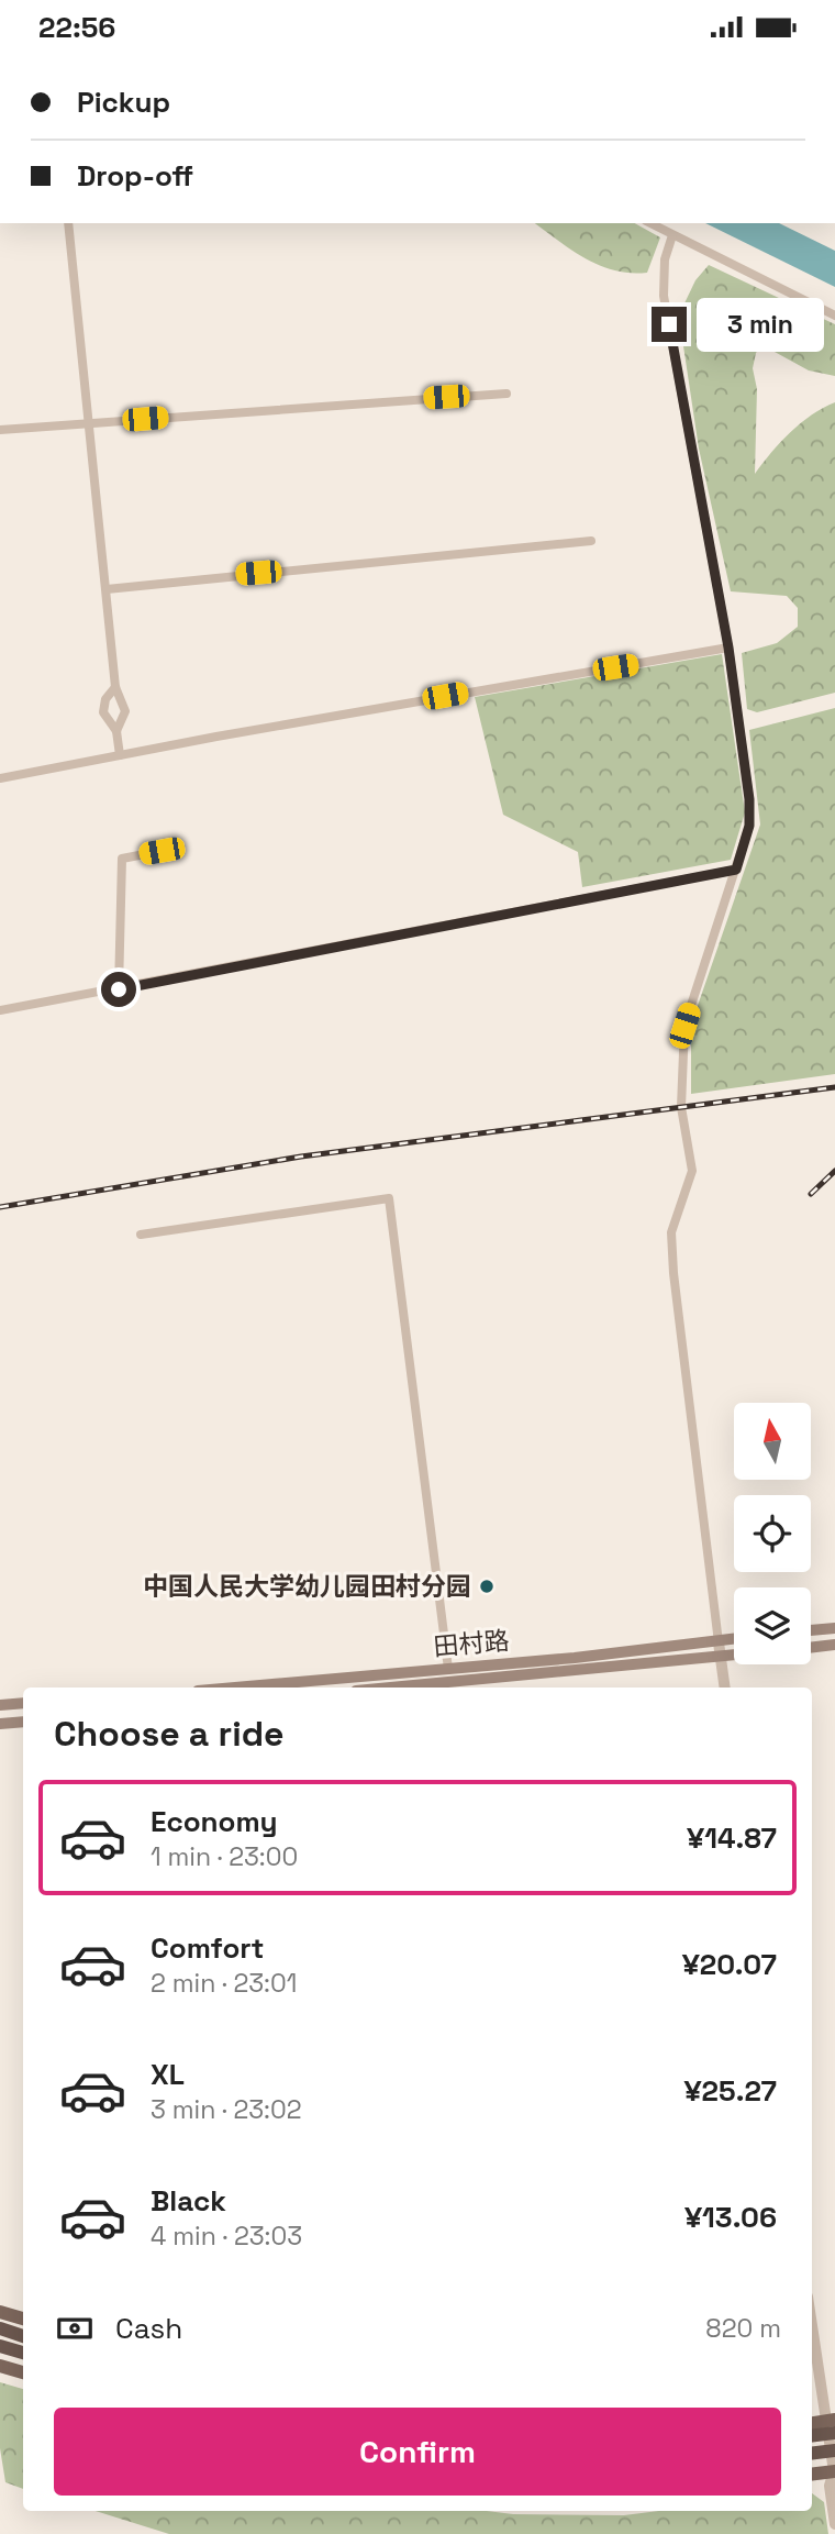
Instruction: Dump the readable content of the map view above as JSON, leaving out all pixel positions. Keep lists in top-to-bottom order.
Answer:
{
  "streets": {
    "main road": ["田村路"]
  },
  "places": ["中国人民大学幼儿园田村分园"],
  "north": "top",
  "page": {
    "status": "22:56",
    "banner": ["Pickup", "Drop-off"],
    "bubble": "3 min",
    "heading": "Choose a ride",
    "list": [
      {
        "name": "Economy",
        "note": "1 min · 23:00",
        "value": "¥14.87"
      },
      {
        "name": "Comfort",
        "note": "2 min · 23:01",
        "value": "¥20.07"
      },
      {
        "name": "XL",
        "note": "3 min · 23:02",
        "value": "¥25.27"
      },
      {
        "name": "Black",
        "note": "4 min · 23:03",
        "value": "¥13.06"
      }
    ],
    "pay": ["Cash", "820 m"],
    "buttons": "Confirm"
  }
}
